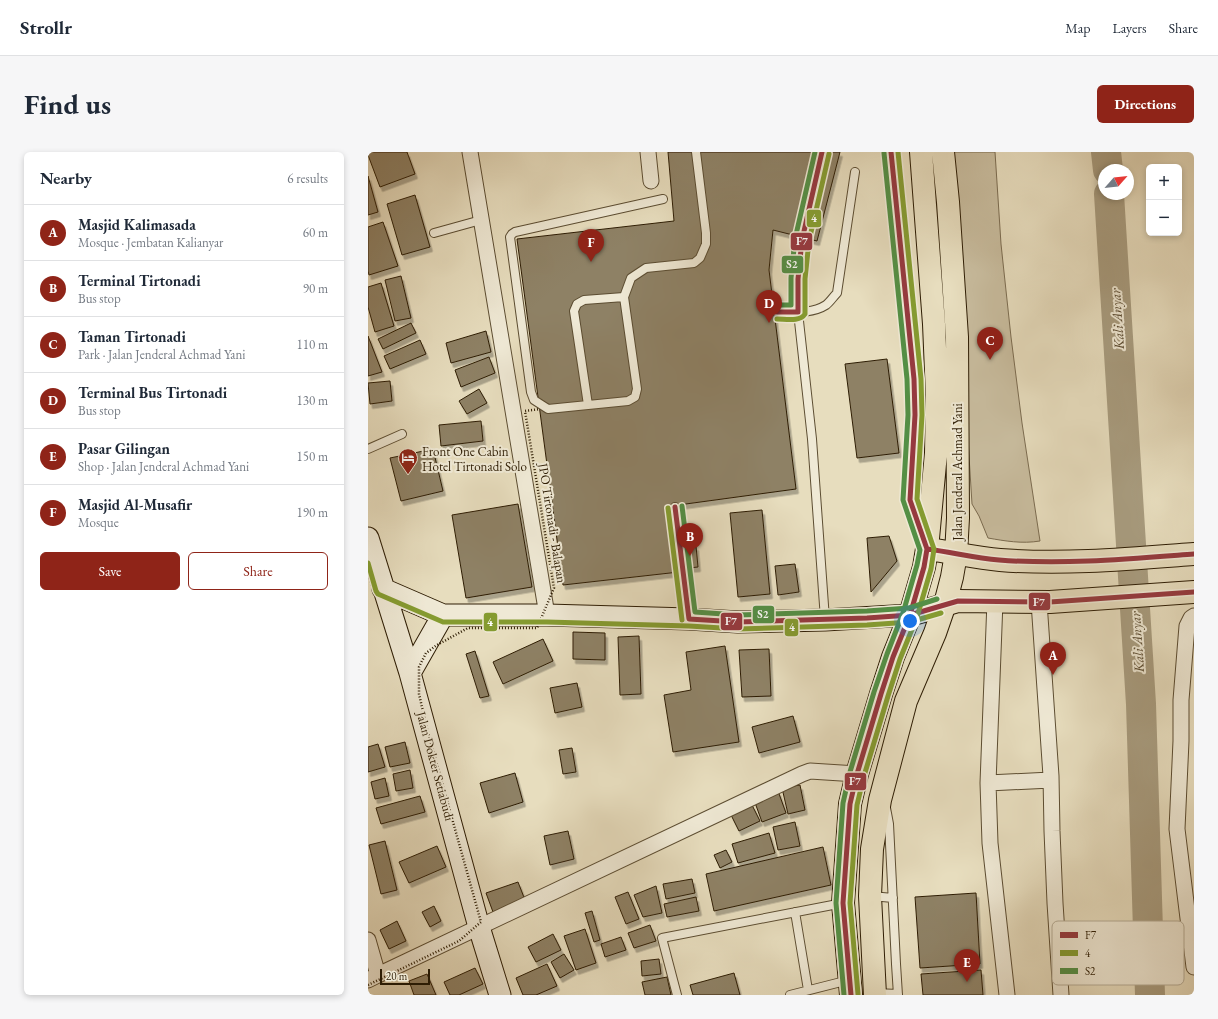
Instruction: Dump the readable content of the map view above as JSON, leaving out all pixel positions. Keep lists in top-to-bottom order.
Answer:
{
  "streets": {
    "main road": ["Jalan Jenderal Achmad Yani"],
    "street": ["Jalan Dokter Setiabudi"],
    "path": ["JPO Tirtonadi - Balapan"]
  },
  "water": ["Kali Anyar"],
  "places": {
    "hotel": ["Front One Cabin Hotel Tirtonadi Solo"]
  },
  "lines": ["transit line F7", "transit line 4", "transit line S2"],
  "legend": ["F7", "4", "S2"],
  "scale_bar": "20 m",
  "north": "top right",
  "page": {
    "header": "Strollr",
    "nav": ["Map", "Layers", "Share"],
    "buttons": [
      "Directions",
      ["Save", "Share"]
    ],
    "title": "Find us",
    "heading": ["Nearby", "6 results"],
    "map_buttons": ["+", "−"],
    "list": [
      {
        "mark": "A",
        "name": "Masjid Kalimasada",
        "note": "Mosque · Jembatan Kalianyar",
        "value": "60 m"
      },
      {
        "mark": "B",
        "name": "Terminal Tirtonadi",
        "note": "Bus stop",
        "value": "90 m"
      },
      {
        "mark": "C",
        "name": "Taman Tirtonadi",
        "note": "Park · Jalan Jenderal Achmad Yani",
        "value": "110 m"
      },
      {
        "mark": "D",
        "name": "Terminal Bus Tirtonadi",
        "note": "Bus stop",
        "value": "130 m"
      },
      {
        "mark": "E",
        "name": "Pasar Gilingan",
        "note": "Shop · Jalan Jenderal Achmad Yani",
        "value": "150 m"
      },
      {
        "mark": "F",
        "name": "Masjid Al-Musafir",
        "note": "Mosque",
        "value": "190 m"
      }
    ],
    "pins": [
      "F",
      "D",
      "C",
      "B",
      "A",
      "E"
    ],
    "scale": "20 m"
  }
}
